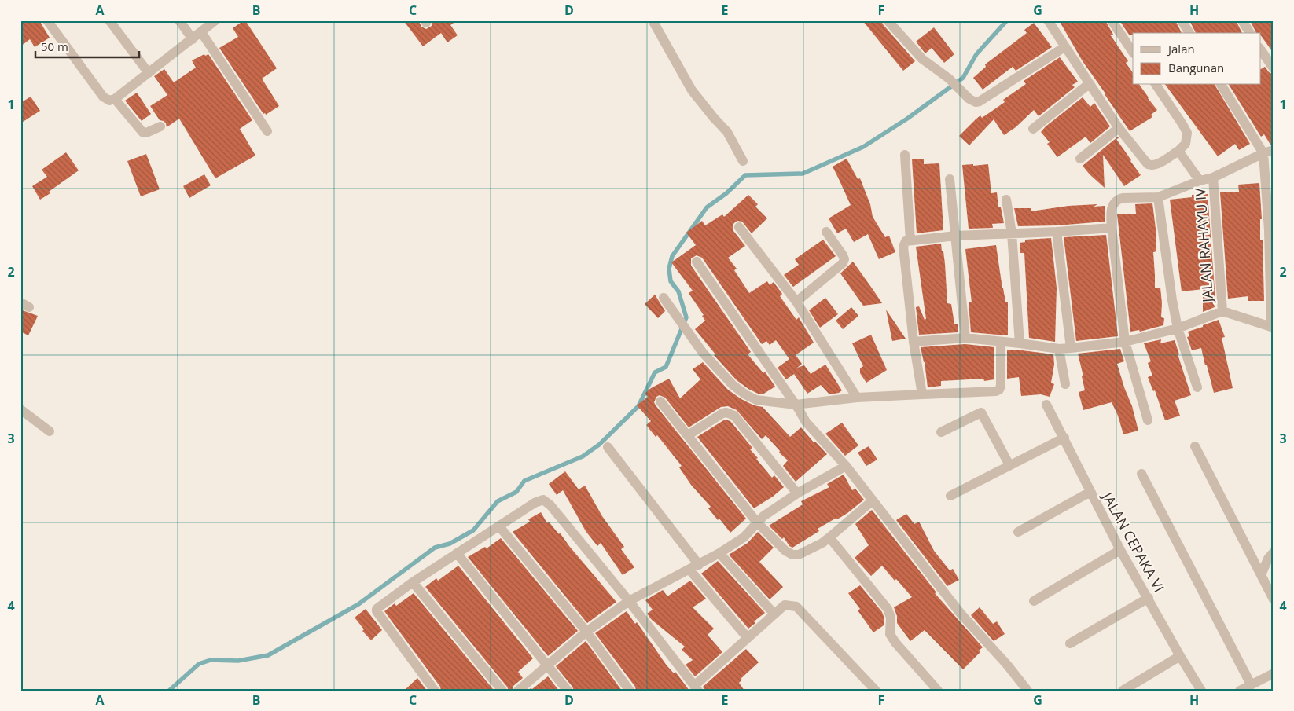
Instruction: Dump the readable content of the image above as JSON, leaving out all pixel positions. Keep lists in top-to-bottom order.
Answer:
{
  "streets": {
    "street": ["JALAN RAHAYU IV", "JALAN CEPAKA VI"]
  },
  "legend": ["Jalan", "Bangunan"],
  "scale_bar": "50 m",
  "grid": {
    "columns": [
      "A",
      "B",
      "C",
      "D",
      "E",
      "F",
      "G",
      "H"
    ],
    "rows": [
      "1",
      "2",
      "3",
      "4"
    ]
  }
}
